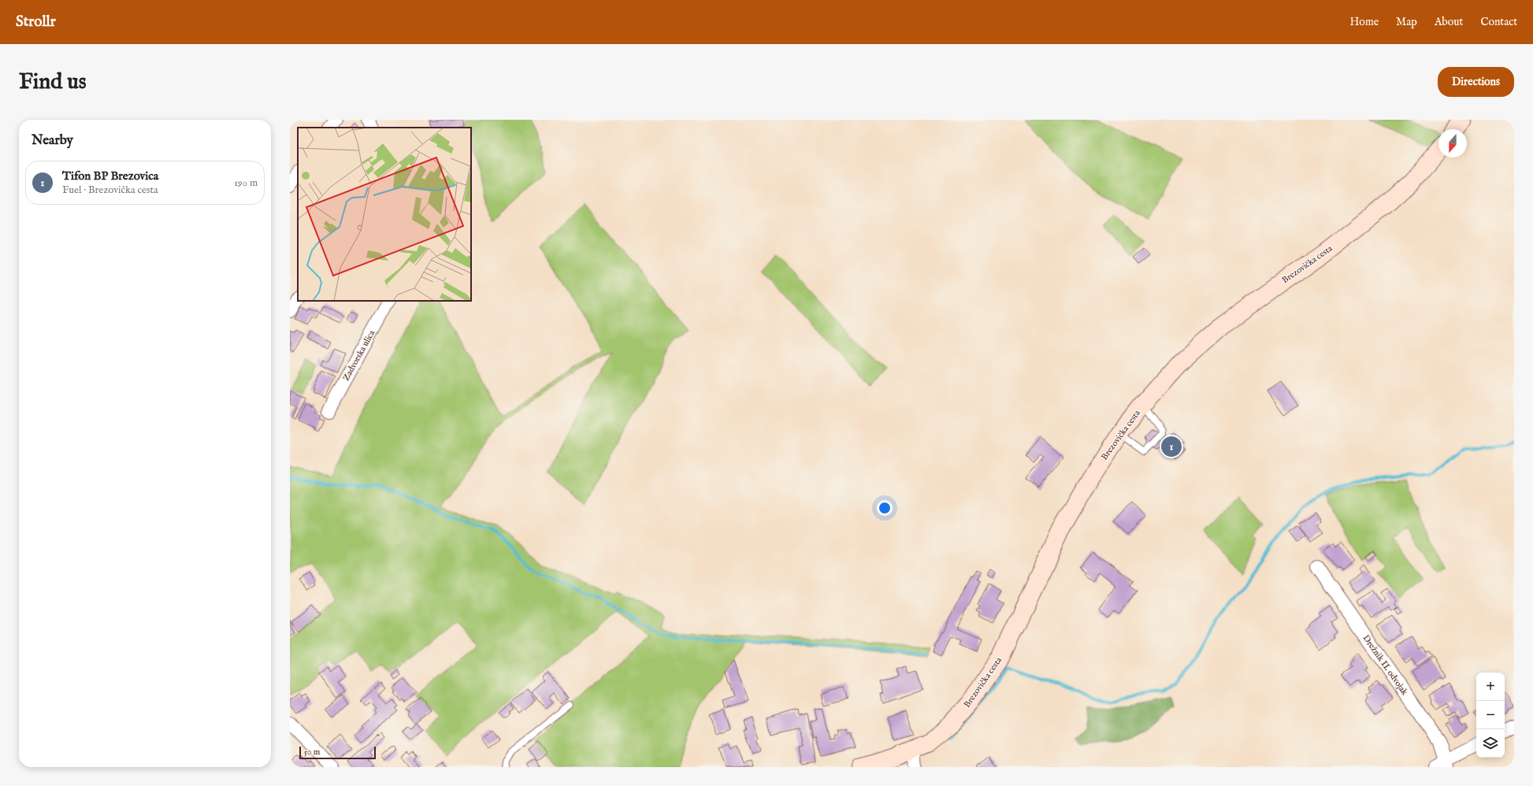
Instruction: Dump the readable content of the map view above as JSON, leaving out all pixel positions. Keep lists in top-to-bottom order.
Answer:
{
  "streets": {
    "main road": ["Brezovička cesta"],
    "street": ["Zadvorska ulica", "Drežnik II. odvojak"]
  },
  "scale_bar": "50 m",
  "north": "bottom",
  "page": {
    "header": "Strollr",
    "nav": [
      "Home",
      "Map",
      "About",
      "Contact"
    ],
    "buttons": "Directions",
    "title": "Find us",
    "heading": "Nearby",
    "list": [
      {
        "mark": "1",
        "name": "Tifon BP Brezovica",
        "note": "Fuel · Brezovička cesta",
        "value": "190 m"
      }
    ],
    "pins": "1",
    "map_buttons": ["+", "−"],
    "scale": "50 m"
  }
}
